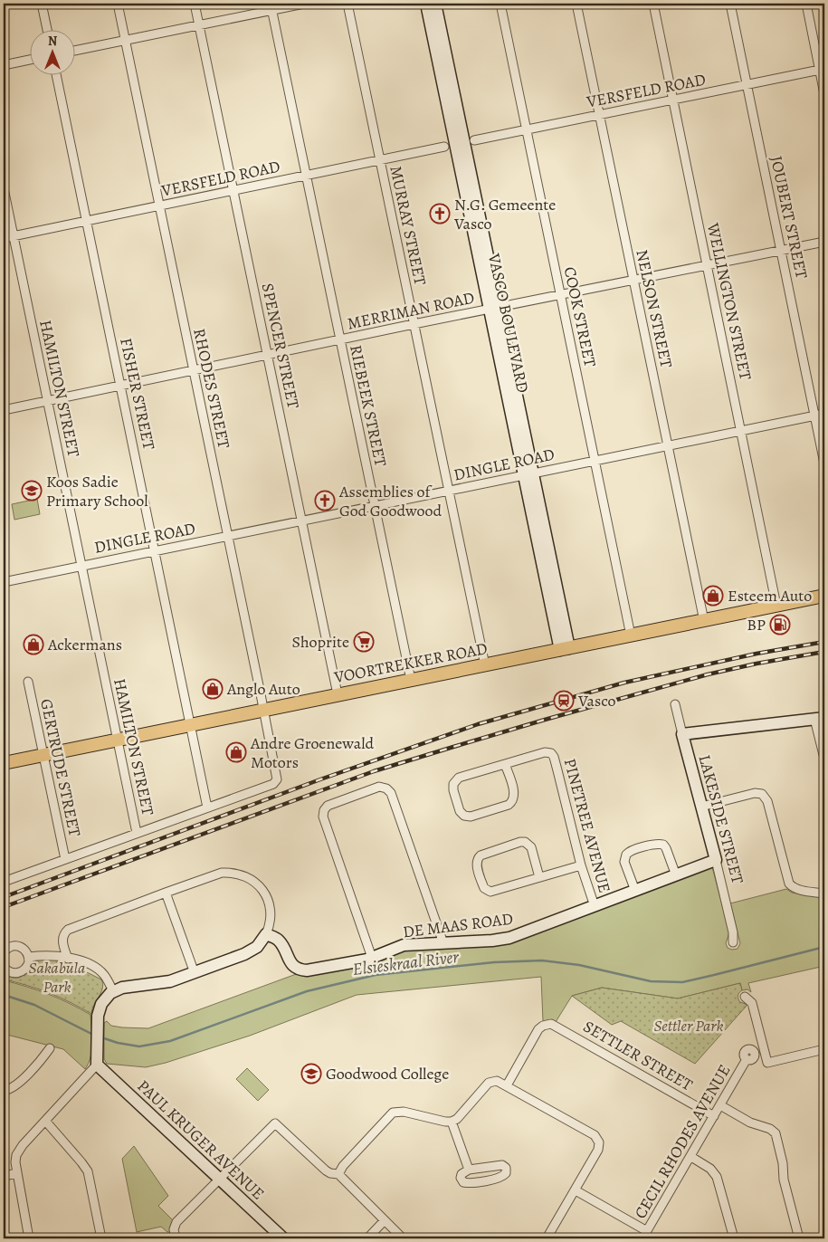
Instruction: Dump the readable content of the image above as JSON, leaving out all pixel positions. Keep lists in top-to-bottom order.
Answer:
{
  "streets": {
    "main road": ["VOORTREKKER ROAD"],
    "street": [
      "VERSFELD ROAD",
      "JOUBERT STREET",
      "MURRAY STREET",
      "WELLINGTON STREET",
      "NELSON STREET",
      "MERRIMAN ROAD",
      "COOK STREET",
      "VASCO BOULEVARD",
      "SPENCER STREET",
      "HAMILTON STREET",
      "RHODES STREET",
      "FISHER STREET",
      "RIEBEEK STREET",
      "DINGLE ROAD",
      "GERTRUDE STREET",
      "LAKESIDE STREET",
      "PINETREE AVENUE",
      "DE MAAS ROAD",
      "SETTLER STREET",
      "PAUL KRUGER AVENUE",
      "CECIL RHODES AVENUE"
    ]
  },
  "crossings": [
    ["VERSFELD ROAD", "JOUBERT STREET"],
    ["VERSFELD ROAD", "MURRAY STREET"],
    ["VERSFELD ROAD", "WELLINGTON STREET"],
    ["VERSFELD ROAD", "NELSON STREET"],
    ["VERSFELD ROAD", "COOK STREET"],
    ["VERSFELD ROAD", "SPENCER STREET"],
    ["VERSFELD ROAD", "HAMILTON STREET"],
    ["VERSFELD ROAD", "RHODES STREET"],
    ["VERSFELD ROAD", "FISHER STREET"],
    ["VERSFELD ROAD", "RIEBEEK STREET"],
    ["JOUBERT STREET", "MERRIMAN ROAD"],
    ["JOUBERT STREET", "DINGLE ROAD"],
    ["MURRAY STREET", "MERRIMAN ROAD"],
    ["MURRAY STREET", "DINGLE ROAD"],
    ["MURRAY STREET", "VOORTREKKER ROAD"],
    ["WELLINGTON STREET", "MERRIMAN ROAD"],
    ["WELLINGTON STREET", "DINGLE ROAD"],
    ["WELLINGTON STREET", "VOORTREKKER ROAD"],
    ["NELSON STREET", "MERRIMAN ROAD"],
    ["NELSON STREET", "DINGLE ROAD"],
    ["NELSON STREET", "VOORTREKKER ROAD"],
    ["MERRIMAN ROAD", "COOK STREET"],
    ["MERRIMAN ROAD", "VASCO BOULEVARD"],
    ["MERRIMAN ROAD", "SPENCER STREET"],
    ["MERRIMAN ROAD", "HAMILTON STREET"],
    ["MERRIMAN ROAD", "RHODES STREET"],
    ["MERRIMAN ROAD", "FISHER STREET"],
    ["MERRIMAN ROAD", "RIEBEEK STREET"],
    ["COOK STREET", "DINGLE ROAD"],
    ["COOK STREET", "VOORTREKKER ROAD"],
    ["VASCO BOULEVARD", "DINGLE ROAD"],
    ["VASCO BOULEVARD", "VOORTREKKER ROAD"],
    ["SPENCER STREET", "DINGLE ROAD"],
    ["SPENCER STREET", "VOORTREKKER ROAD"],
    ["HAMILTON STREET", "DINGLE ROAD"],
    ["HAMILTON STREET", "VOORTREKKER ROAD"],
    ["RHODES STREET", "FISHER STREET"],
    ["RHODES STREET", "DINGLE ROAD"],
    ["RHODES STREET", "VOORTREKKER ROAD"],
    ["FISHER STREET", "DINGLE ROAD"],
    ["FISHER STREET", "VOORTREKKER ROAD"],
    ["RIEBEEK STREET", "DINGLE ROAD"],
    ["RIEBEEK STREET", "VOORTREKKER ROAD"],
    ["VOORTREKKER ROAD", "GERTRUDE STREET"],
    ["LAKESIDE STREET", "DE MAAS ROAD"],
    ["PINETREE AVENUE", "DE MAAS ROAD"],
    ["SETTLER STREET", "CECIL RHODES AVENUE"]
  ],
  "water": ["Elsieskraal River"],
  "parks": ["Sakabula Park", "Settler Park"],
  "places": {
    "church": ["N.G. Gemeente Vasco", "Assemblies of God Goodwood"],
    "school or university": ["Koos Sadie Primary School", "Goodwood College"],
    "shop": [
      "Esteem Auto",
      "Ackermans",
      "Anglo Auto",
      "Andre Groenewald Motors"
    ],
    "fuel station": ["BP"],
    "supermarket": ["Shoprite"],
    "station": ["Vasco"]
  },
  "north": "top"
}
